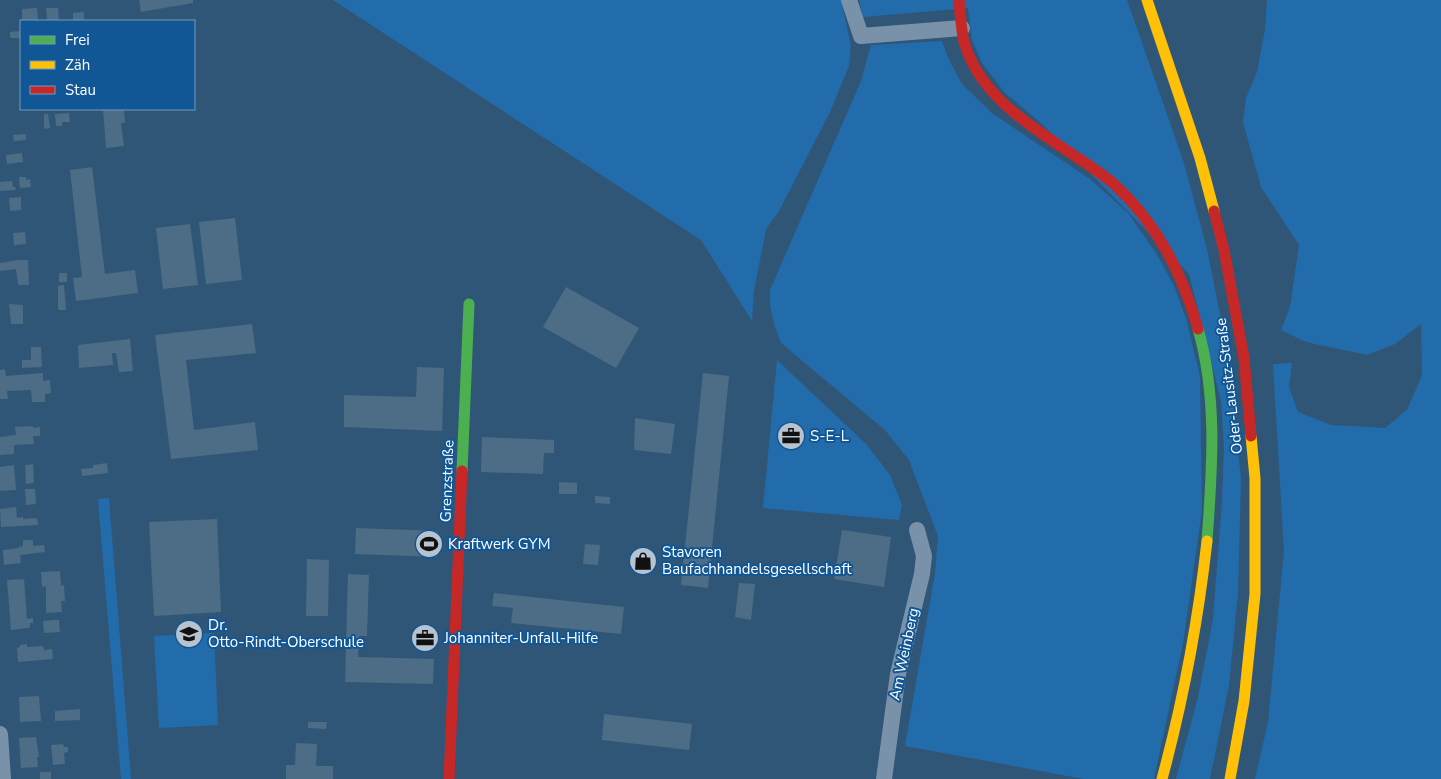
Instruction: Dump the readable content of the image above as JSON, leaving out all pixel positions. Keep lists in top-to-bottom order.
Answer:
{
  "streets": {
    "main road": ["Oder-Lausitz-Straße", "Grenzstraße"],
    "street": ["Am Weinberg"]
  },
  "places": {
    "office": ["S-E-L", "Johanniter-Unfall-Hilfe"],
    "sports": ["Kraftwerk GYM"],
    "shop": ["Stavoren Baufachhandelsgesellschaft"],
    "school or university": ["Dr. Otto-Rindt-Oberschule"]
  },
  "legend": ["Frei", "Zäh", "Stau"]
}
